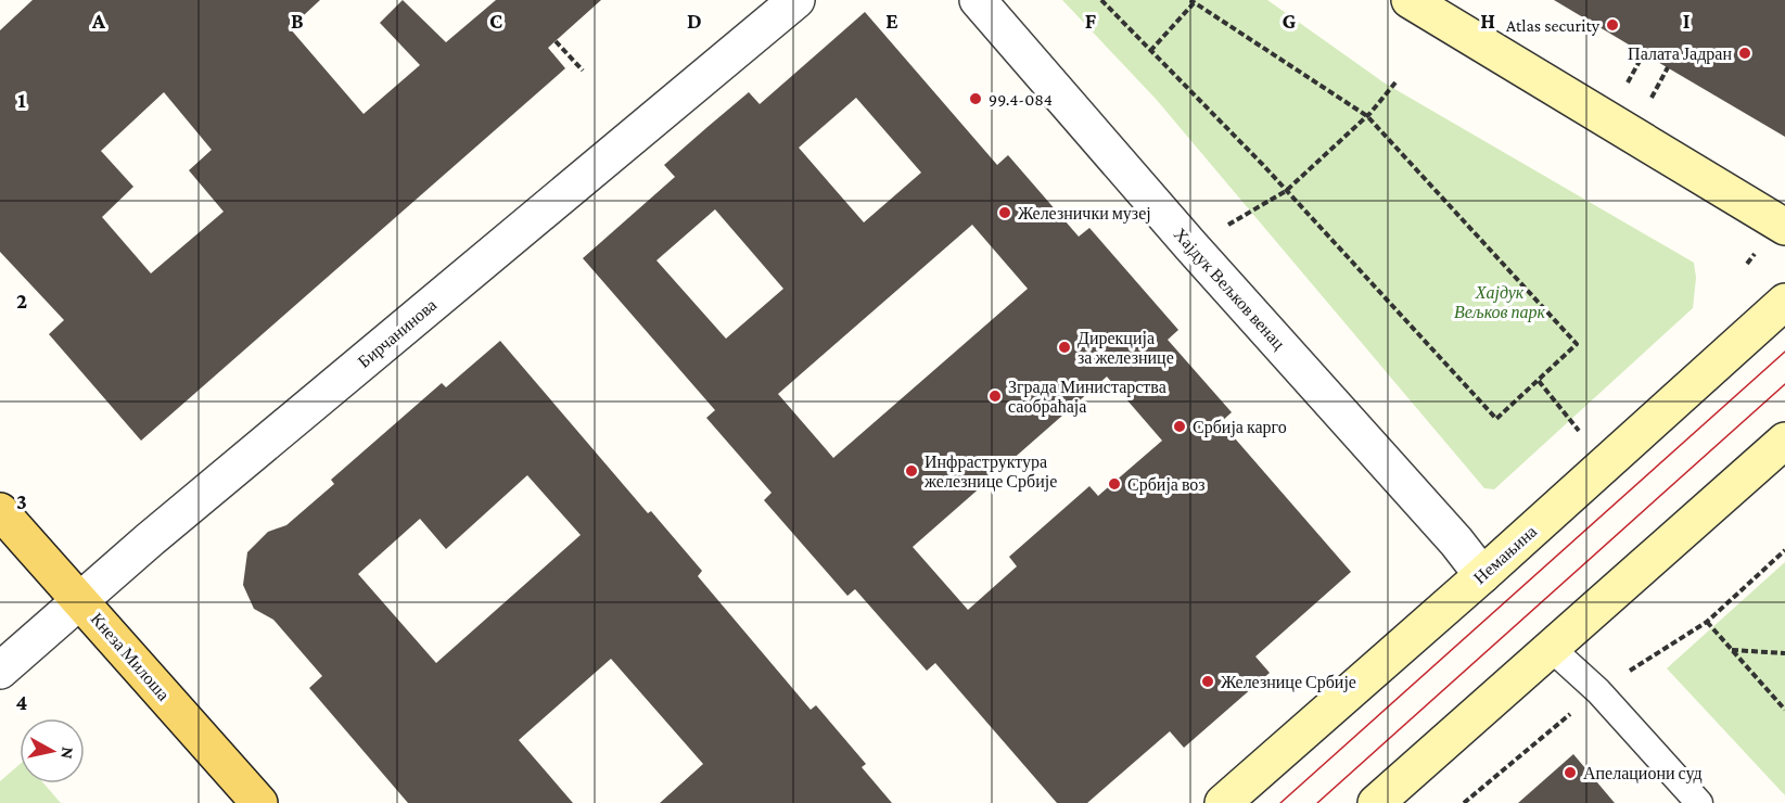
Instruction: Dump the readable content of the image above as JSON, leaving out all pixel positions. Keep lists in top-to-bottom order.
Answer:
{
  "streets": {
    "main road": ["Немањина", "Кнеза Милоша"],
    "street": ["Хајдук Вељков венац", "Бирчанинова"]
  },
  "crossings": [
    ["Хајдук Вељков венац", "Немањина"],
    ["Бирчанинова", "Кнеза Милоша"]
  ],
  "parks": ["Хајдук Вељков парк"],
  "places": [
    "Atlas security",
    "Палата Јадран",
    "99.4-084",
    "Железнички музеј",
    "Дирекција за железнице",
    "Зграда Министарства саобраћаја",
    "Србија карго",
    "Инфраструктура железнице Србије",
    "Србија воз",
    "Железнице Србије",
    "Апелациони суд"
  ],
  "north": "right",
  "grid": {
    "columns": [
      "A",
      "B",
      "C",
      "D",
      "E",
      "F",
      "G",
      "H",
      "I"
    ],
    "rows": [
      "1",
      "2",
      "3",
      "4"
    ]
  }
}
